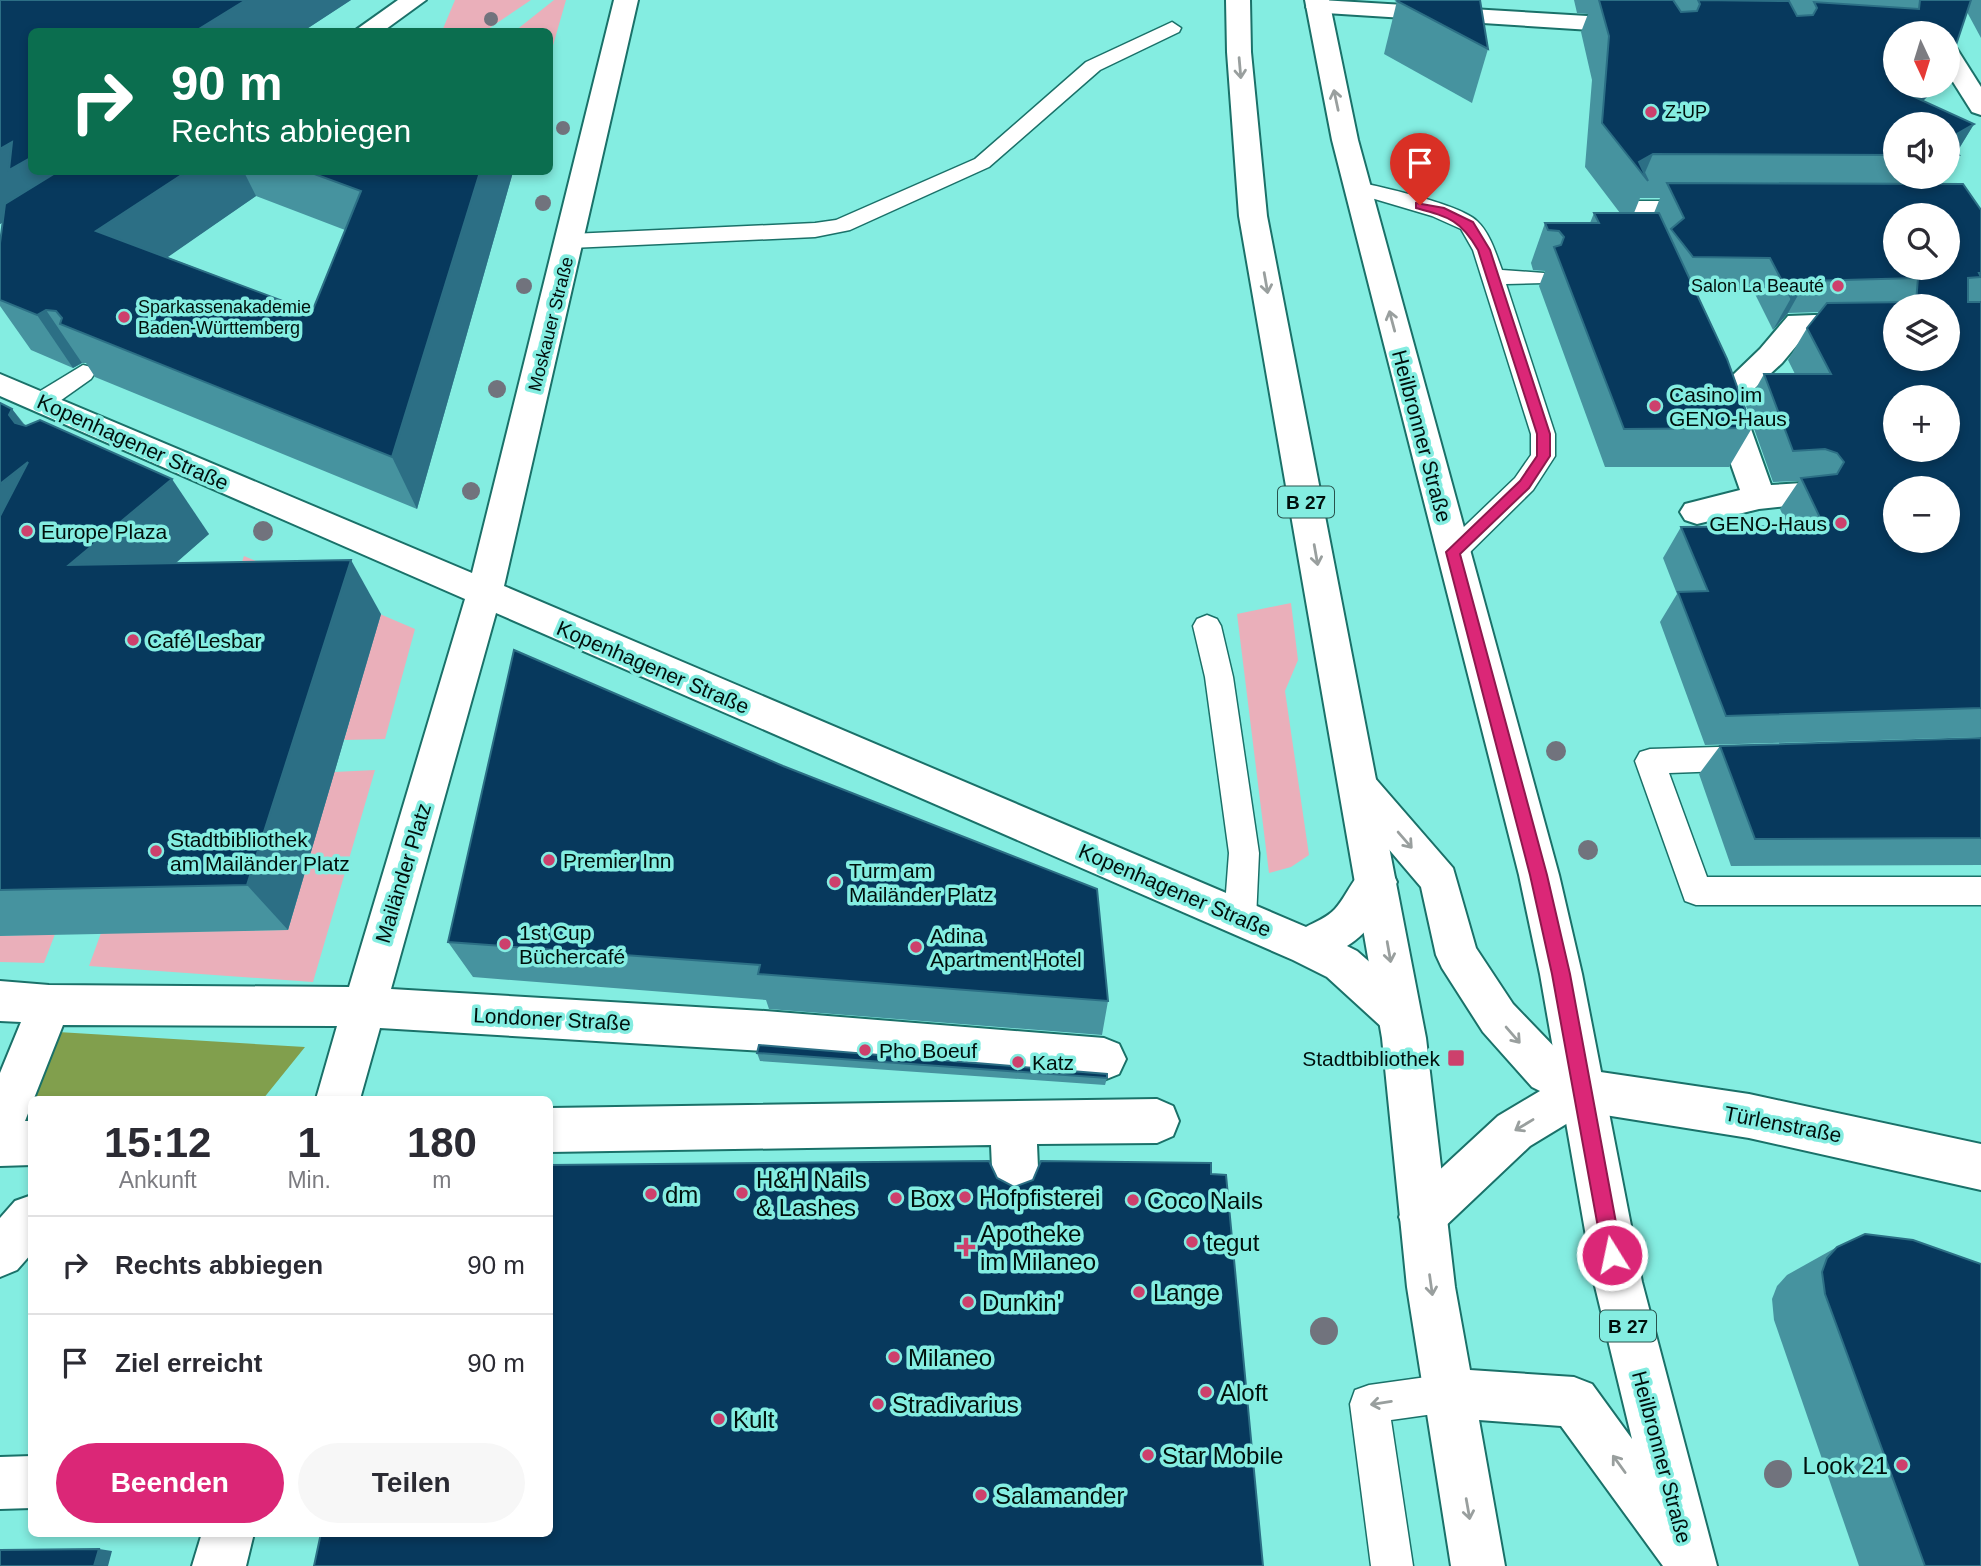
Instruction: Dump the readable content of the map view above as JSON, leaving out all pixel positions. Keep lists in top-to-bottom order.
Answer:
{
  "streets": {
    "street": [
      "Moskauer Straße",
      "Heilbronner Straße",
      "Kopenhagener Straße",
      "B 27",
      "Mailänder Platz",
      "Londoner Straße",
      "Türlenstraße"
    ]
  },
  "crossings": [
    ["Moskauer Straße", "Kopenhagener Straße"],
    ["Moskauer Straße", "Mailänder Platz"],
    ["Heilbronner Straße", "Türlenstraße"],
    ["Kopenhagener Straße", "B 27"],
    ["B 27", "Türlenstraße"],
    ["Mailänder Platz", "Londoner Straße"]
  ],
  "one_way": ["Türlenstraße"],
  "places": {
    "other": [
      "Z-UP",
      "Salon La Beauté",
      "Sparkassenakademie Baden-Württemberg",
      "Casino im GENO-Haus",
      "GENO-Haus",
      "Europe Plaza",
      "Café Lesbar",
      "Stadtbibliothek am Mailänder Platz",
      "Premier Inn",
      "Turm am Mailänder Platz",
      "1st Cup Büchercafé",
      "Adina Apartment Hotel",
      "Pho Boeuf",
      "Katz",
      "H&H Nails & Lashes",
      "dm",
      "Hofpfisterei",
      "Box",
      "Coco Nails",
      "tegut",
      "Lange",
      "Dunkin'",
      "Milaneo",
      "Aloft",
      "Stradivarius",
      "Kult",
      "Star Mobile",
      "Look 21",
      "Salamander"
    ],
    "transit": ["Stadtbibliothek"],
    "health": ["Apotheke im Milaneo"]
  },
  "north": "bottom",
  "page": {
    "map_buttons": ["+", "−"],
    "turn": ["90 m", "Rechts abbiegen"],
    "eta": [
      "15:12",
      "Ankunft",
      "1",
      "Min.",
      "180",
      "m"
    ],
    "list": [
      {
        "name": "Rechts abbiegen",
        "value": "90 m"
      },
      {
        "name": "Ziel erreicht",
        "value": "90 m"
      }
    ],
    "buttons": ["Beenden", "Teilen"]
  }
}
